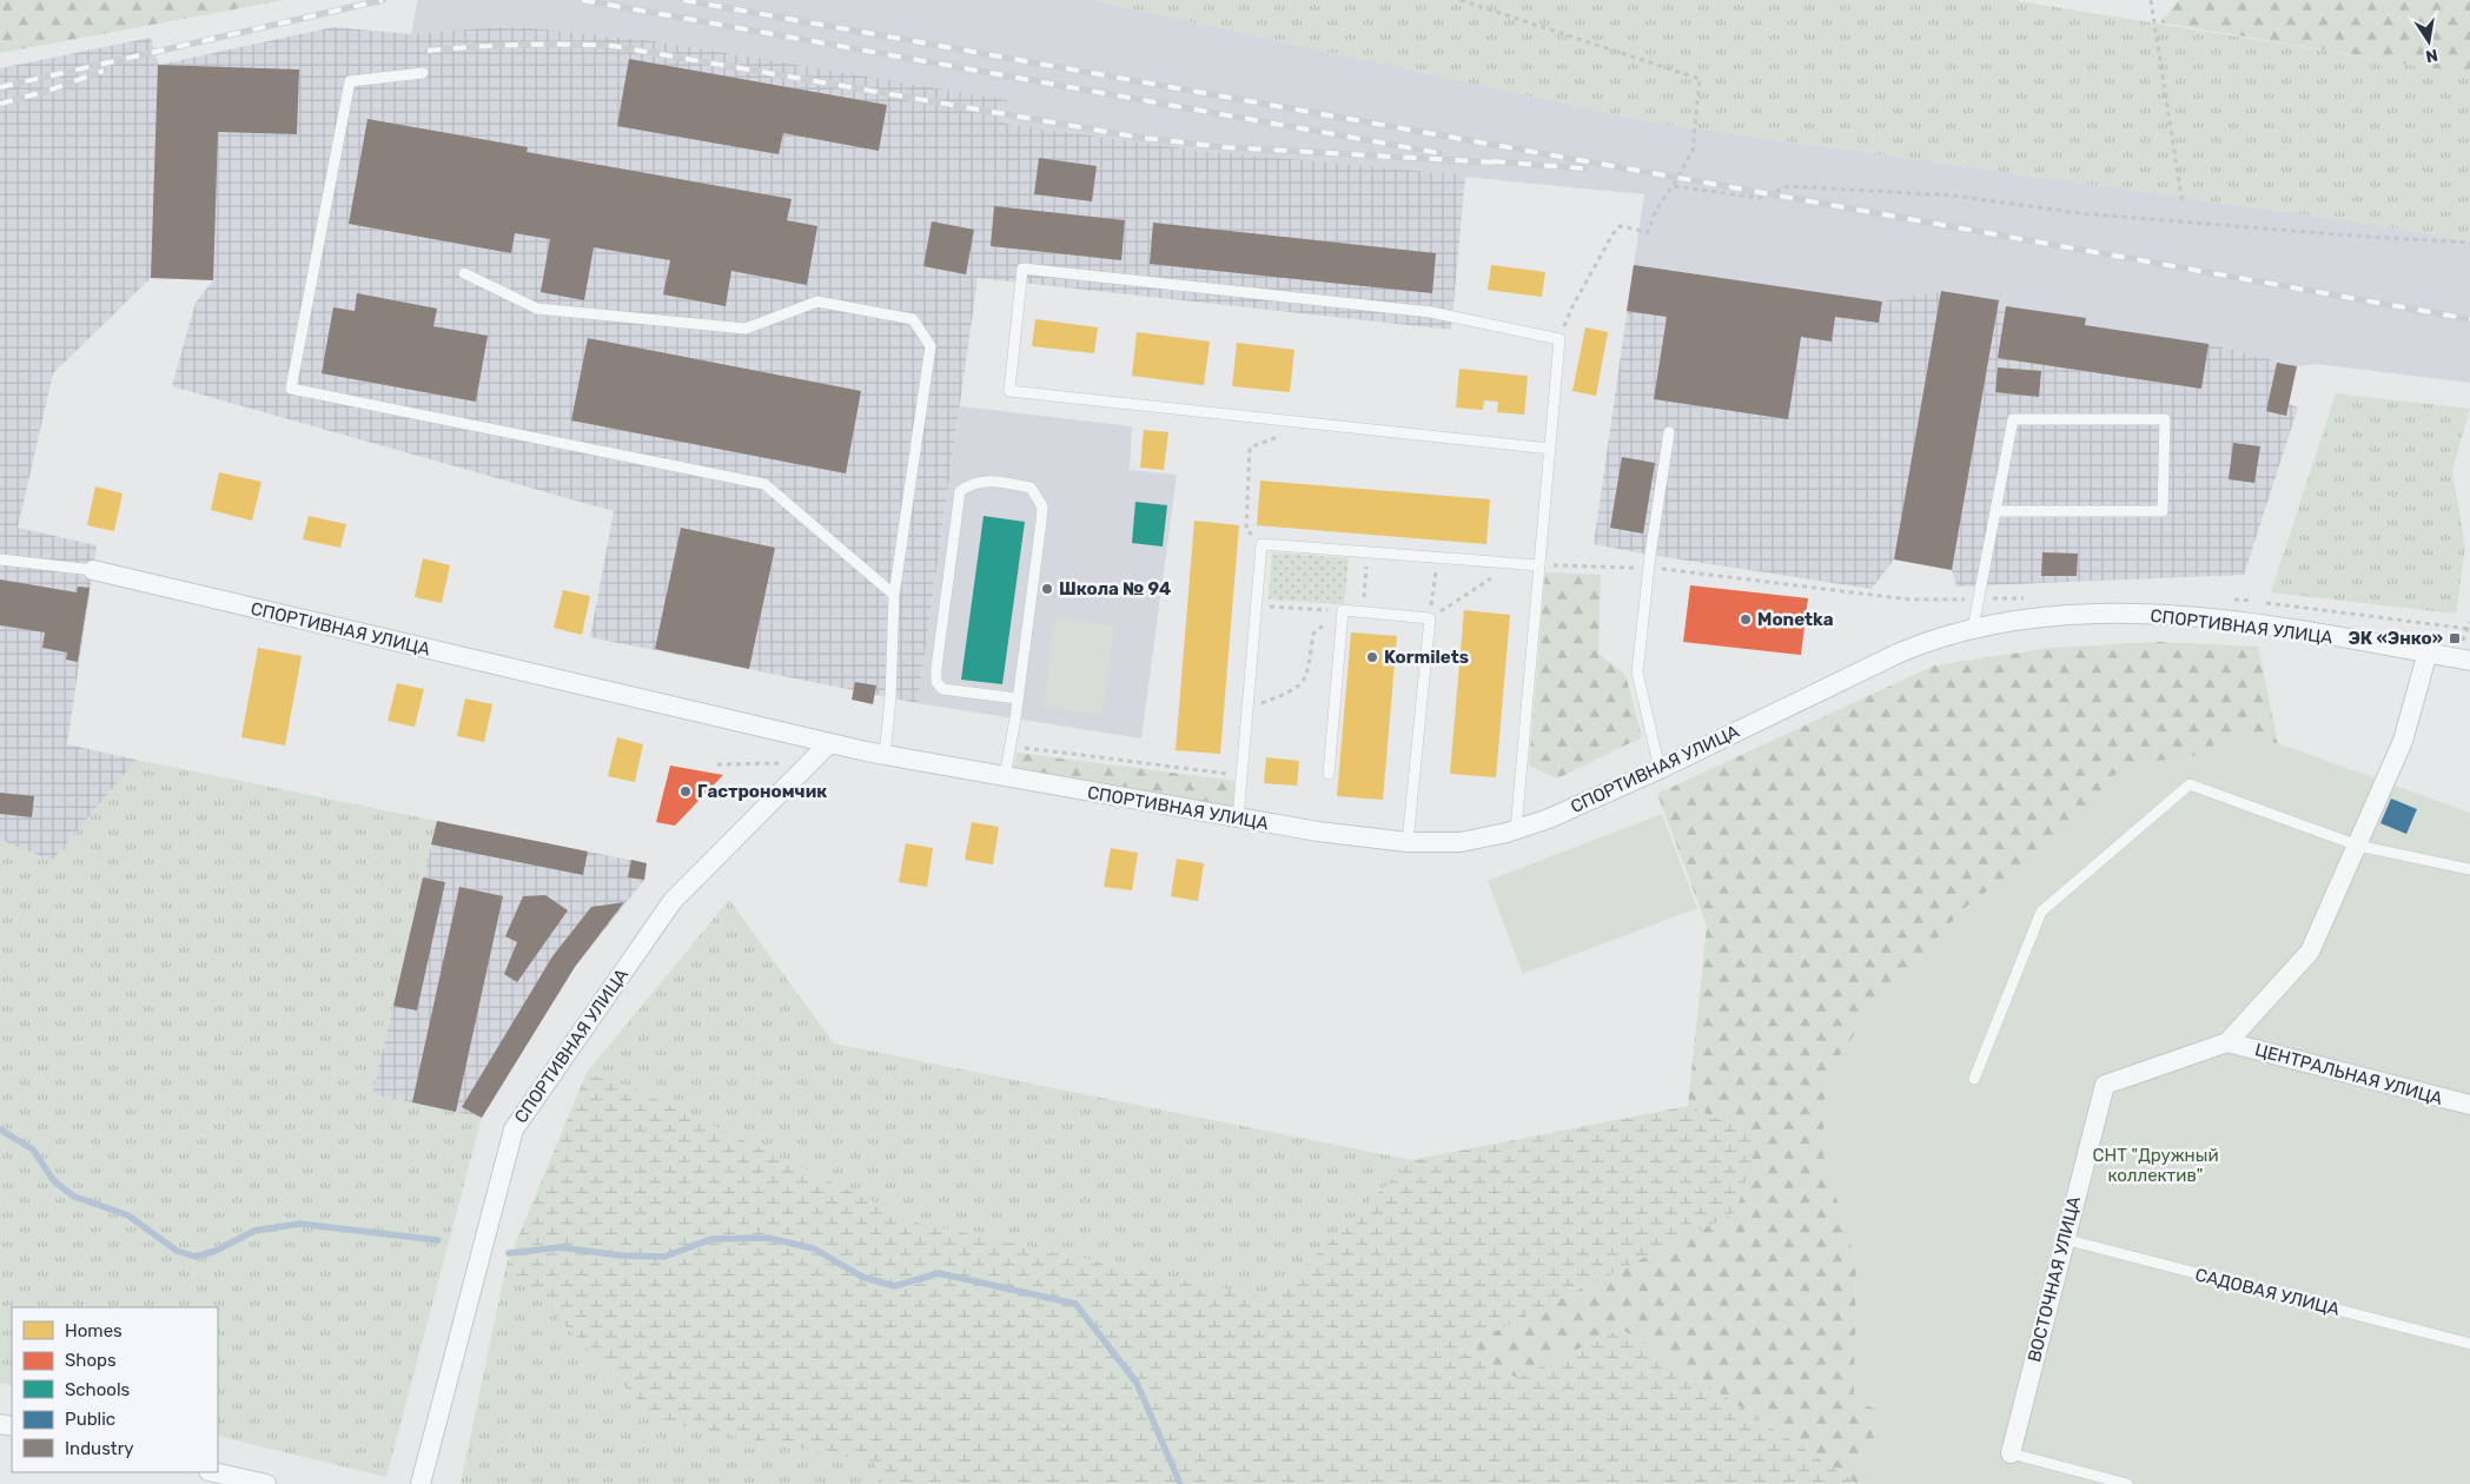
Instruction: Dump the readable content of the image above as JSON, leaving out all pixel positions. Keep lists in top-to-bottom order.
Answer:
{
  "streets": {
    "street": ["СПОРТИВНАЯ УЛИЦА", "ЦЕНТРАЛЬНАЯ УЛИЦА", "ВОСТОЧНАЯ УЛИЦА"],
    "lane": ["САДОВАЯ УЛИЦА"]
  },
  "crossings": [
    ["СПОРТИВНАЯ УЛИЦА", "ВОСТОЧНАЯ УЛИЦА"],
    ["ЦЕНТРАЛЬНАЯ УЛИЦА", "ВОСТОЧНАЯ УЛИЦА"],
    ["ВОСТОЧНАЯ УЛИЦА", "САДОВАЯ УЛИЦА"]
  ],
  "parks": ["СНТ \"Дружный коллектив\""],
  "places": {
    "other": [
      "Школа № 94",
      "Monetka",
      "Kormilets",
      "Гастрономчик"
    ],
    "transit": ["ЭК «Энко»"]
  },
  "legend": [
    "Homes",
    "Shops",
    "Schools",
    "Public",
    "Industry"
  ],
  "north": "bottom"
}
